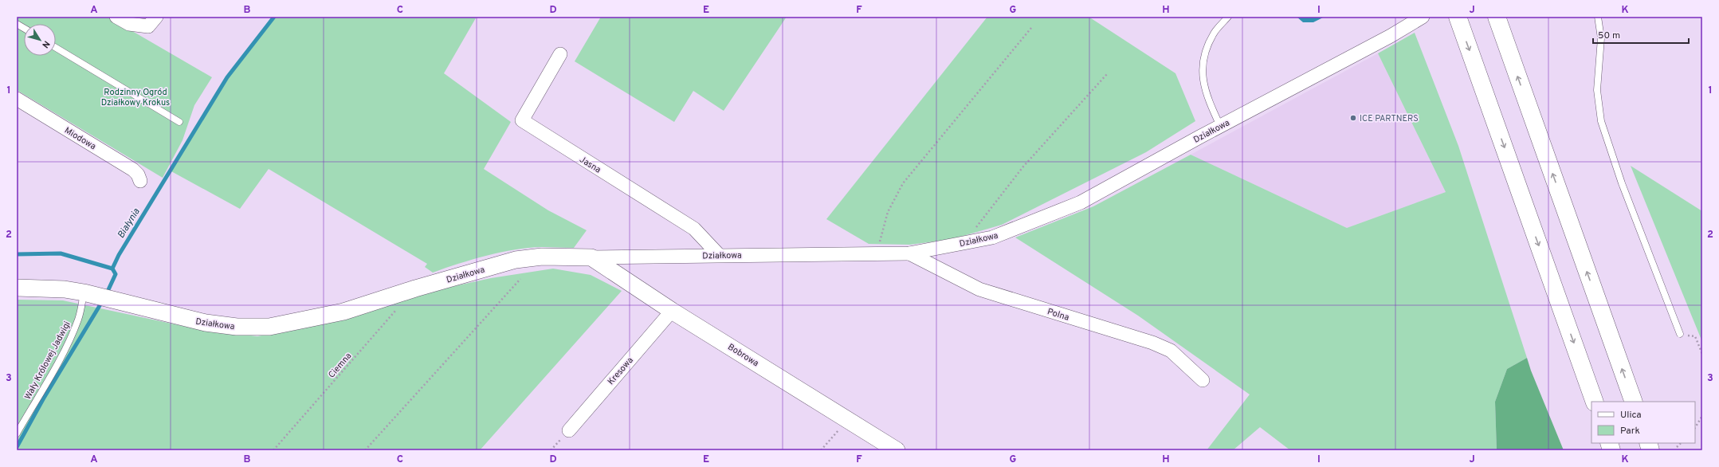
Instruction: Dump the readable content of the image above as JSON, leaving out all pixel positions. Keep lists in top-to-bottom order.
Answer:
{
  "streets": {
    "street": [
      "Działkowa",
      "Miodowa",
      "Jasna",
      "Polna",
      "Bobrowa",
      "Kresowa"
    ],
    "lane": ["Wały Królowej Jadwigi"],
    "path": ["Ciemna"]
  },
  "crossings": [
    ["Działkowa", "Jasna"],
    ["Działkowa", "Polna"],
    ["Działkowa", "Bobrowa"],
    ["Działkowa", "Wały Królowej Jadwigi"],
    ["Bobrowa", "Kresowa"]
  ],
  "water": ["Białynia"],
  "parks": ["Rodzinny Ogród Działkowy Krokus"],
  "places": ["ICE PARTNERS"],
  "legend": ["Ulica", "Park"],
  "scale_bar": "50 m",
  "north": "bottom right",
  "grid": {
    "columns": [
      "A",
      "B",
      "C",
      "D",
      "E",
      "F",
      "G",
      "H",
      "I",
      "J",
      "K"
    ],
    "rows": ["1", "2", "3"]
  }
}
